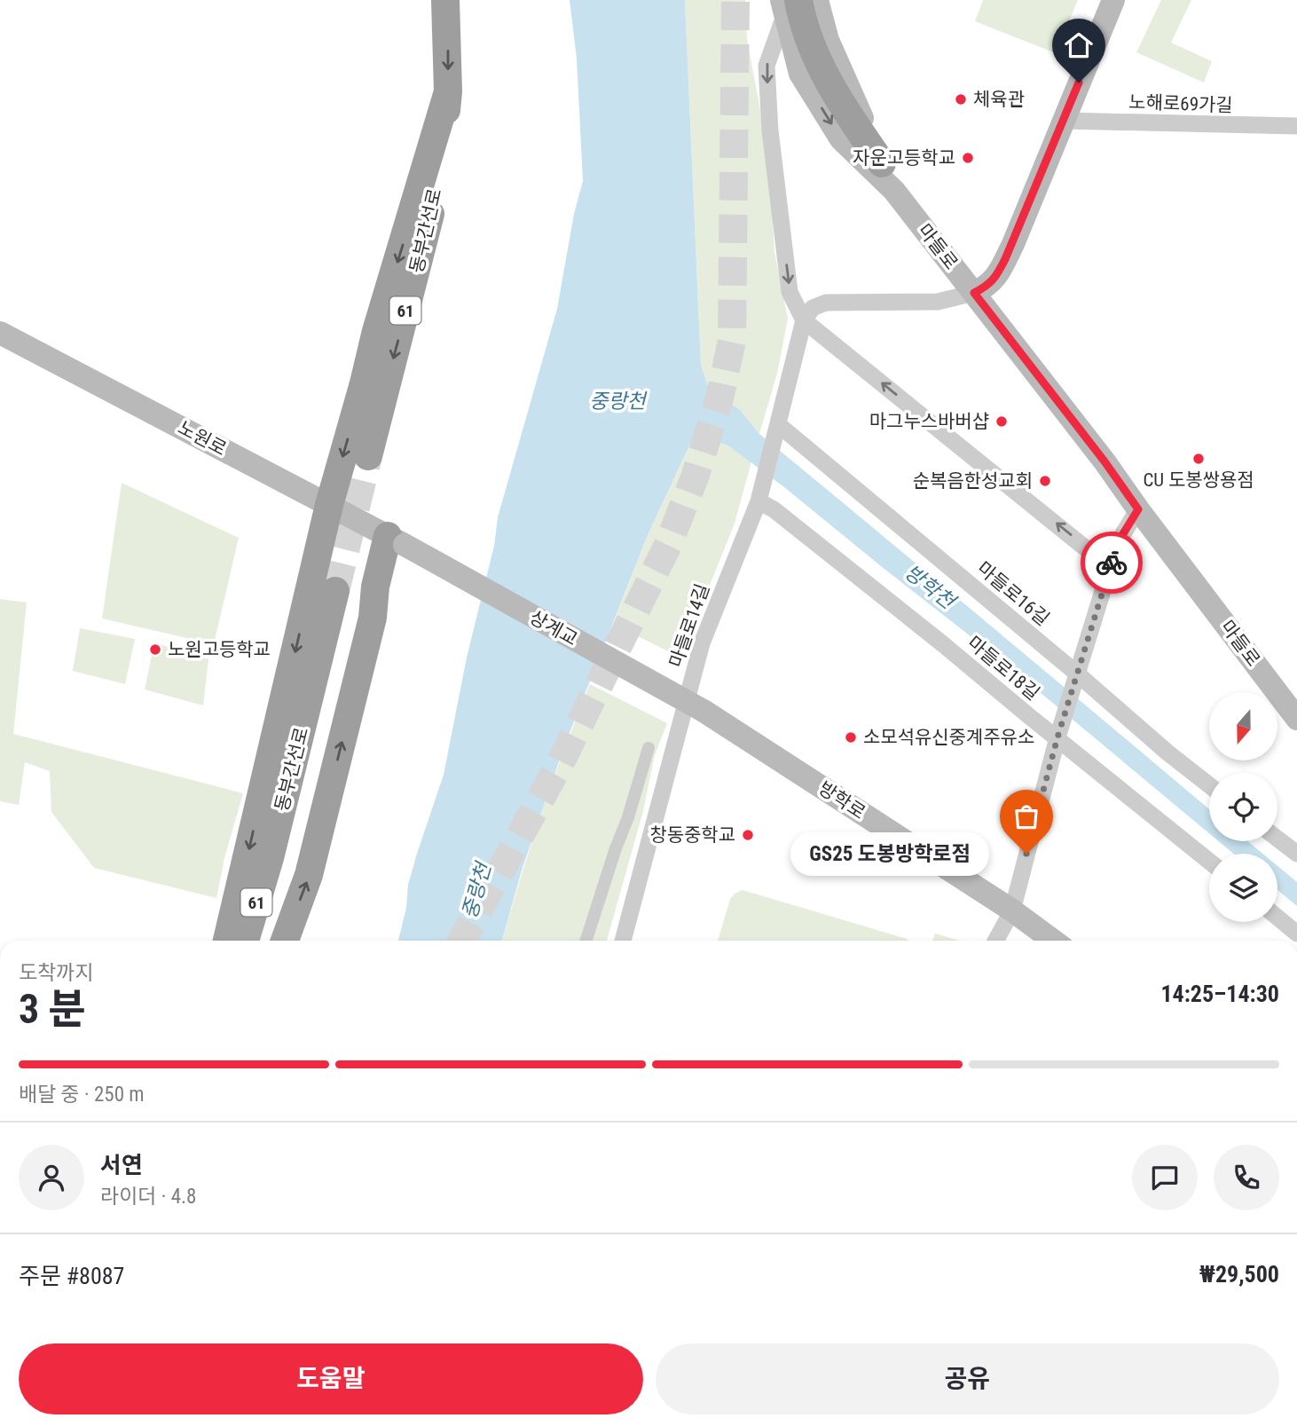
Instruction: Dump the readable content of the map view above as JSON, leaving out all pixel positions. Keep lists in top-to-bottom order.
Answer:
{
  "streets": {
    "highway": ["동부간선로", "61"],
    "main road": [
      "마들로",
      "노원로",
      "상계교",
      "방학로"
    ],
    "street": [
      "노해로69가길",
      "마들로16길",
      "마들로14길",
      "마들로18길"
    ]
  },
  "crossings": [
    ["노원로", "상계교"],
    ["마들로16길", "마들로14길"],
    ["마들로14길", "마들로18길"],
    ["상계교", "방학로"]
  ],
  "water": ["중랑천", "방학천"],
  "places": [
    "체육관",
    "자운고등학교",
    "마그누스바버샵",
    "CU 도봉쌍용점",
    "순복음한성교회",
    "노원고등학교",
    "소모석유신중계주유소",
    "창동중학교",
    "GS25 도봉방학로점"
  ],
  "north": "bottom",
  "page": {
    "bubble": "GS25 도봉방학로점",
    "heading": ["3 분", "도착까지", "14:25–14:30"],
    "panel": [
      "서연",
      "라이더 · 4.8",
      "주문 #8087",
      "₩29,500"
    ],
    "bar": "배달 중 · 250 m",
    "buttons": ["도움말", "공유"]
  }
}
